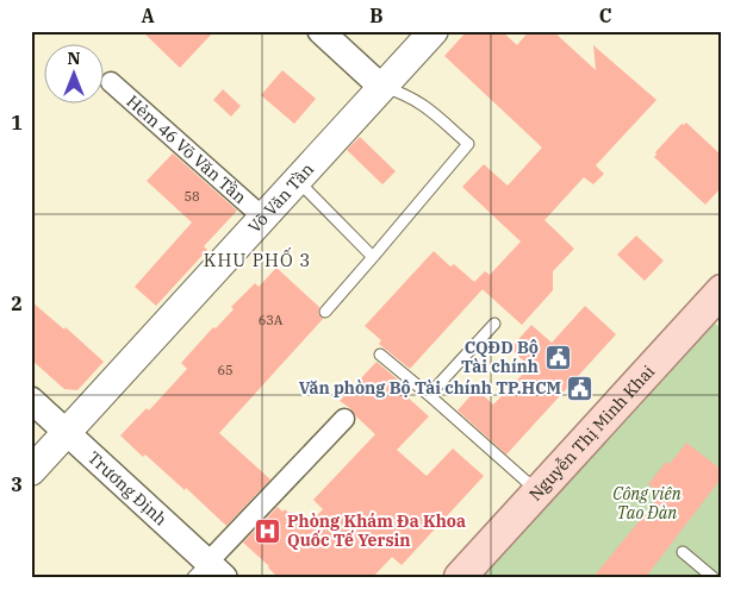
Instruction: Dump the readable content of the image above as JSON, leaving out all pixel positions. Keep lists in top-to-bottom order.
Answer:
{
  "streets": {
    "main road": ["Võ Văn Tần", "Nguyễn Thị Minh Khai"],
    "street": ["Hẻm 46 Võ Văn Tần", "Trương Định"]
  },
  "crossings": [
    ["Hẻm 46 Võ Văn Tần", "Võ Văn Tần"],
    ["Võ Văn Tần", "Trương Định"]
  ],
  "districts": ["KHU PHỐ 3"],
  "parks": ["Công viên Tao Đàn"],
  "places": {
    "public building": ["CQĐD Bộ Tài chính", "Văn phòng Bộ Tài chính TP.HCM"],
    "hospital": ["Phòng Khám Đa Khoa Quốc Tế Yersin"]
  },
  "house_numbers": ["58", "63A", "65"],
  "north": "top",
  "grid": {
    "columns": ["A", "B", "C"],
    "rows": ["1", "2", "3"]
  }
}
